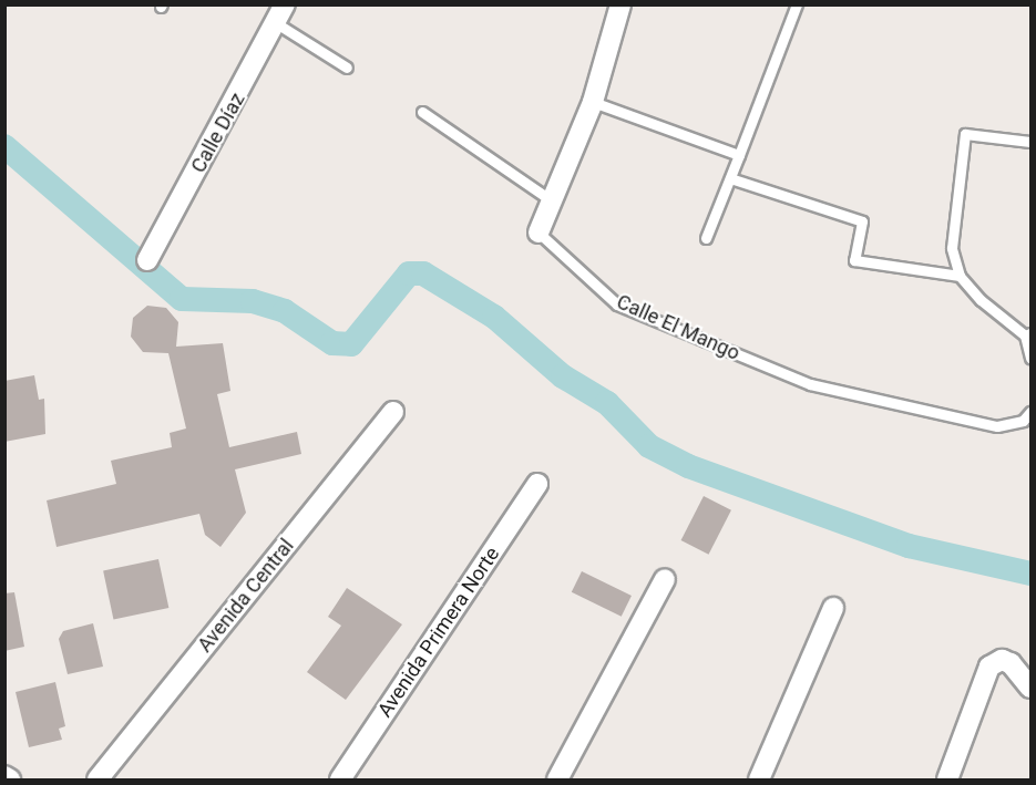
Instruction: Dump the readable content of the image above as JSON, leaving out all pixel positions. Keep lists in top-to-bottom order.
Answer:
{
  "streets": {
    "street": [
      "Calle Díaz",
      "Calle El Mango",
      "Avenida Central",
      "Avenida Primera Norte"
    ]
  }
}
